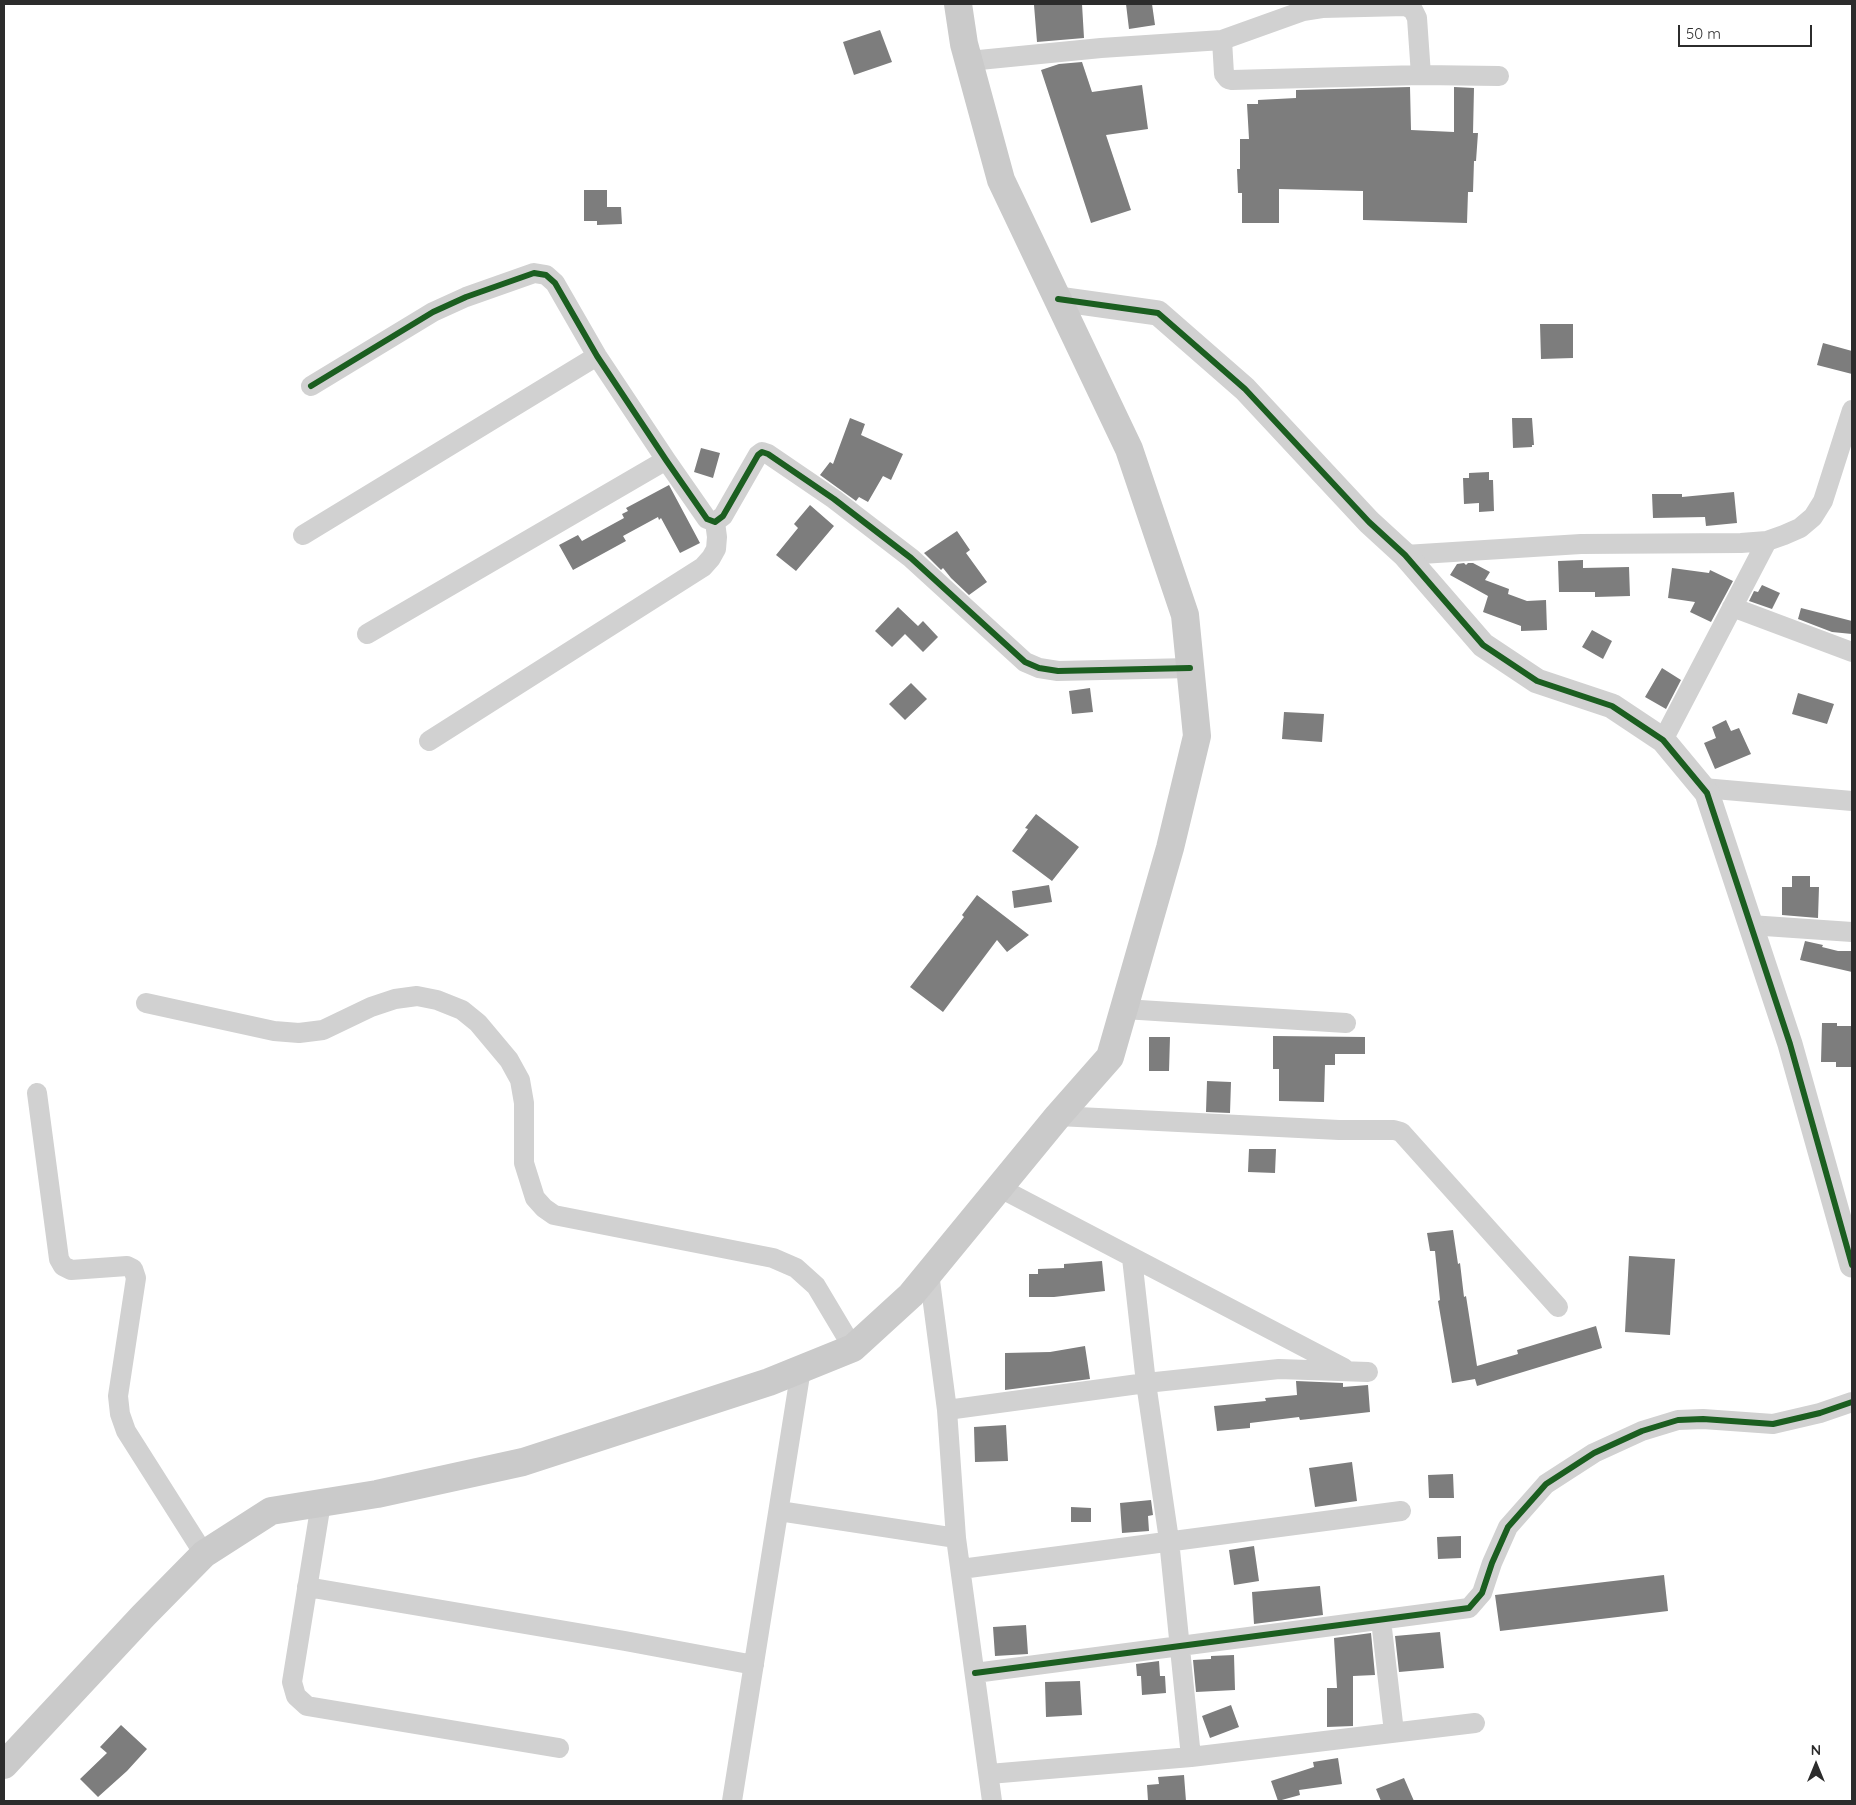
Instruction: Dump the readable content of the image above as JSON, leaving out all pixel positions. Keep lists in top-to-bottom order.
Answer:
{
  "scale_bar": "50 m",
  "north": "top"
}
